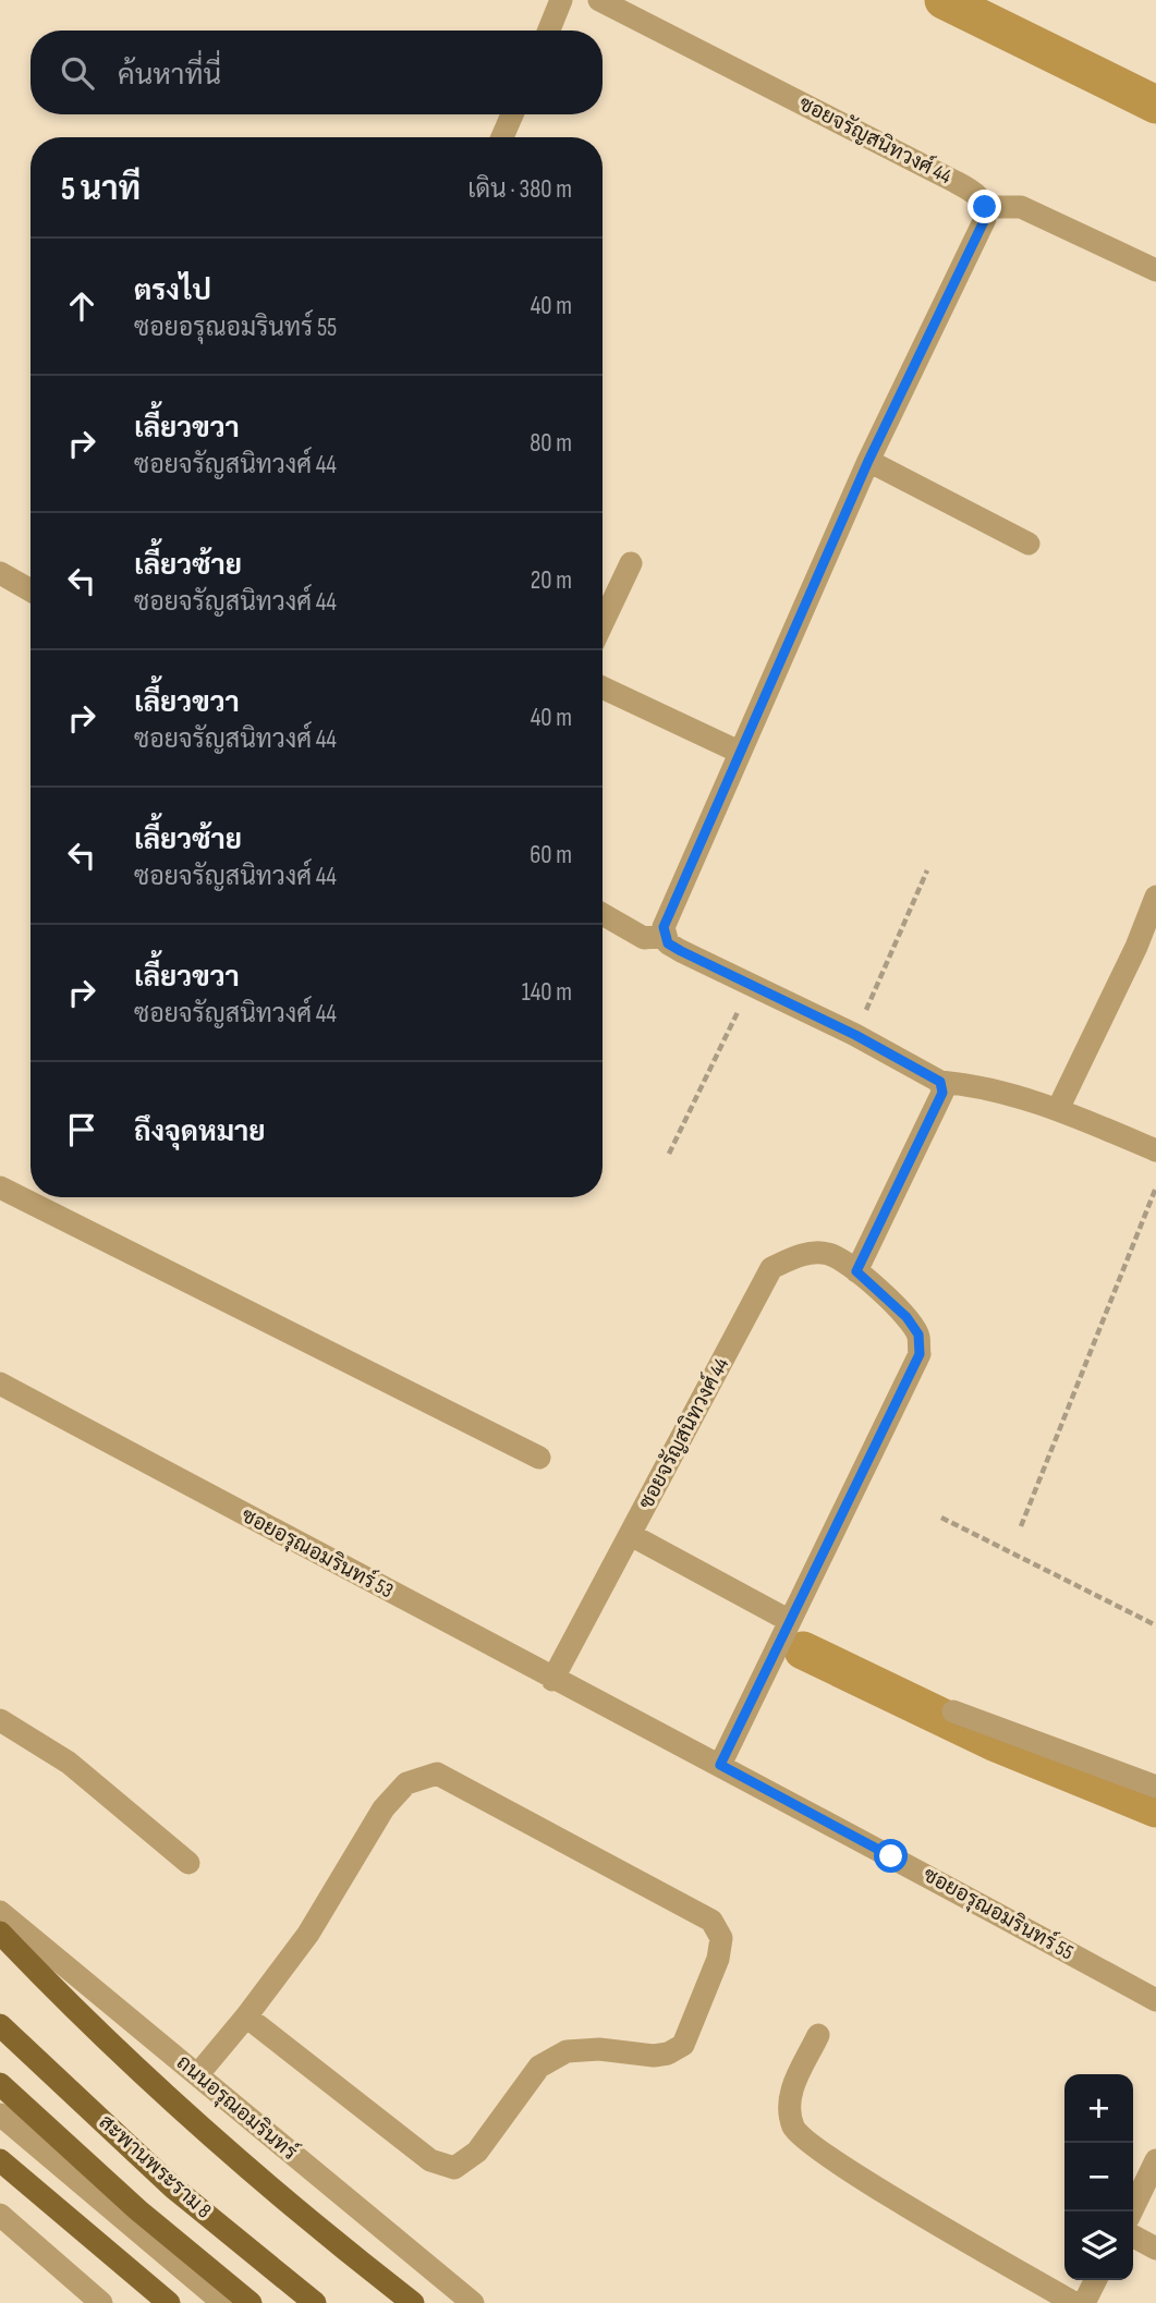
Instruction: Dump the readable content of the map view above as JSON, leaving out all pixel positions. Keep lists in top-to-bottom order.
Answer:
{
  "streets": {
    "main road": ["สะพานพระราม 8"],
    "street": [
      "ซอยจรัญสนิทวงศ์ 44",
      "ซอยอรุณอมรินทร์ 53",
      "ซอยอรุณอมรินทร์ 55",
      "ถนนอรุณอมรินทร์"
    ]
  },
  "crossings": [
    ["ซอยจรัญสนิทวงศ์ 44", "ซอยอรุณอมรินทร์ 53"],
    ["ซอยจรัญสนิทวงศ์ 44", "ซอยอรุณอมรินทร์ 55"],
    ["ซอยอรุณอมรินทร์ 53", "ซอยอรุณอมรินทร์ 55"]
  ],
  "page": {
    "search": "ค้นหาที่นี่",
    "heading": ["5 นาที", "เดิน · 380 m"],
    "list": [
      ["ตรงไป", "ซอยอรุณอมรินทร์ 55", "40 m"],
      ["เลี้ยวขวา", "ซอยจรัญสนิทวงศ์ 44", "80 m"],
      ["เลี้ยวซ้าย", "ซอยจรัญสนิทวงศ์ 44", "20 m"],
      ["เลี้ยวขวา", "ซอยจรัญสนิทวงศ์ 44", "40 m"],
      ["เลี้ยวซ้าย", "ซอยจรัญสนิทวงศ์ 44", "60 m"],
      ["เลี้ยวขวา", "ซอยจรัญสนิทวงศ์ 44", "140 m"],
      "ถึงจุดหมาย"
    ],
    "map_buttons": ["+", "−"]
  }
}
